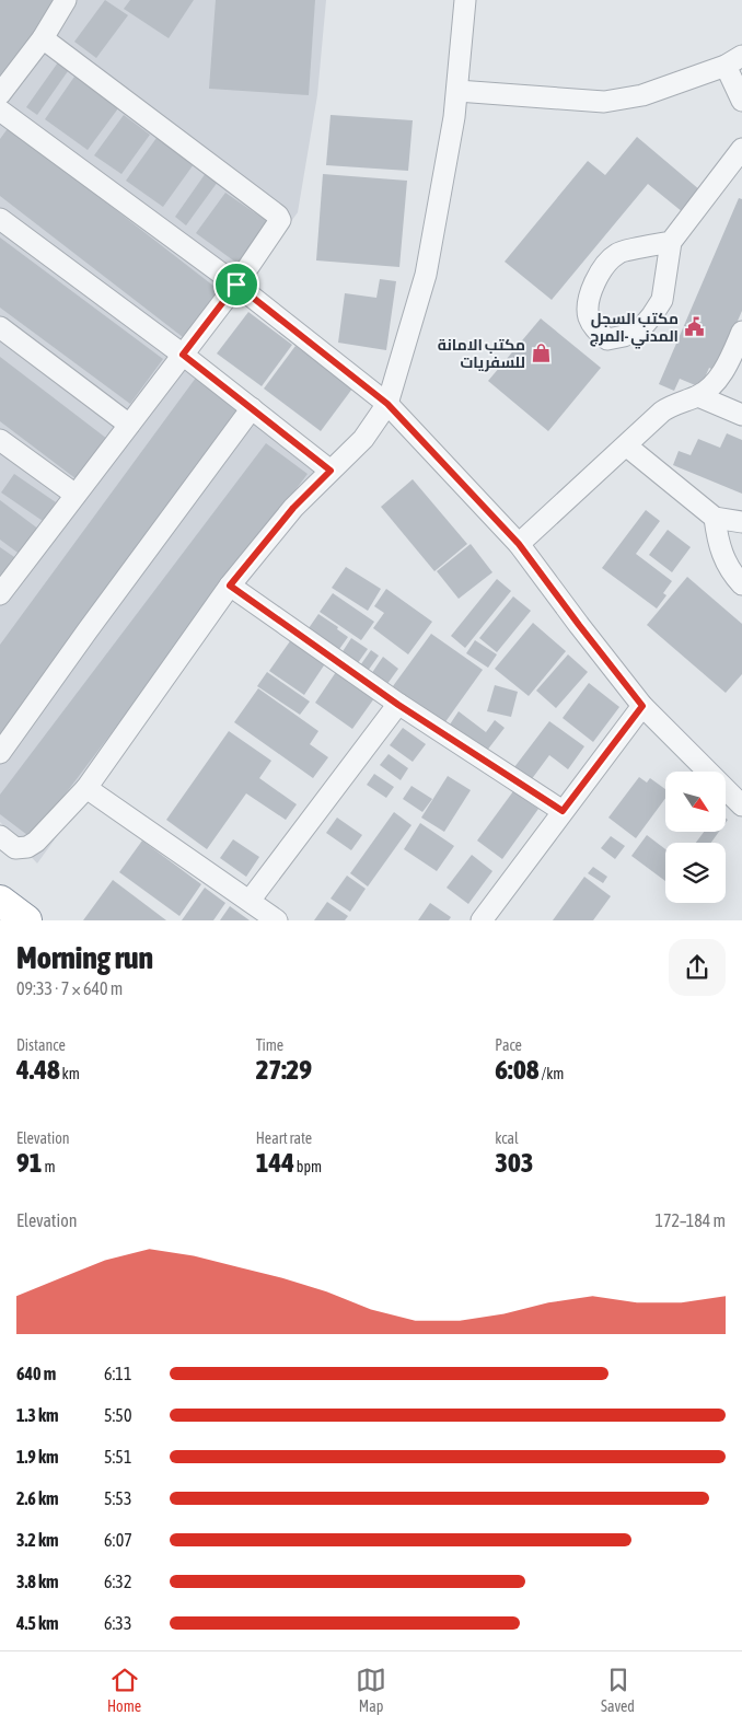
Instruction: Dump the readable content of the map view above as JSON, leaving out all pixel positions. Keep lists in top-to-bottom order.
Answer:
{
  "places": {
    "public building": ["مكتب السجل المدني -المرج"],
    "shop": ["مكتب الامانة للسفريات"]
  },
  "north": "bottom right",
  "page": {
    "heading": ["Morning run", "09:33 · 7 × 640 m"],
    "stats": [
      ["Distance", "4.48 km"],
      ["Time", "27:29"],
      ["Pace", "6:08 /km"],
      ["Elevation", "91 m"],
      ["Heart rate", "144 bpm"],
      ["kcal", "303"]
    ],
    "chart": ["Elevation", "172–184 m"],
    "list": [
      {
        "name": "640 m",
        "note": "6:11"
      },
      {
        "name": "1.3 km",
        "note": "5:50"
      },
      {
        "name": "1.9 km",
        "note": "5:51"
      },
      {
        "name": "2.6 km",
        "note": "5:53"
      },
      {
        "name": "3.2 km",
        "note": "6:07"
      },
      {
        "name": "3.8 km",
        "note": "6:32"
      },
      {
        "name": "4.5 km",
        "note": "6:33"
      }
    ],
    "tabs": ["Home", "Map", "Saved"]
  }
}
